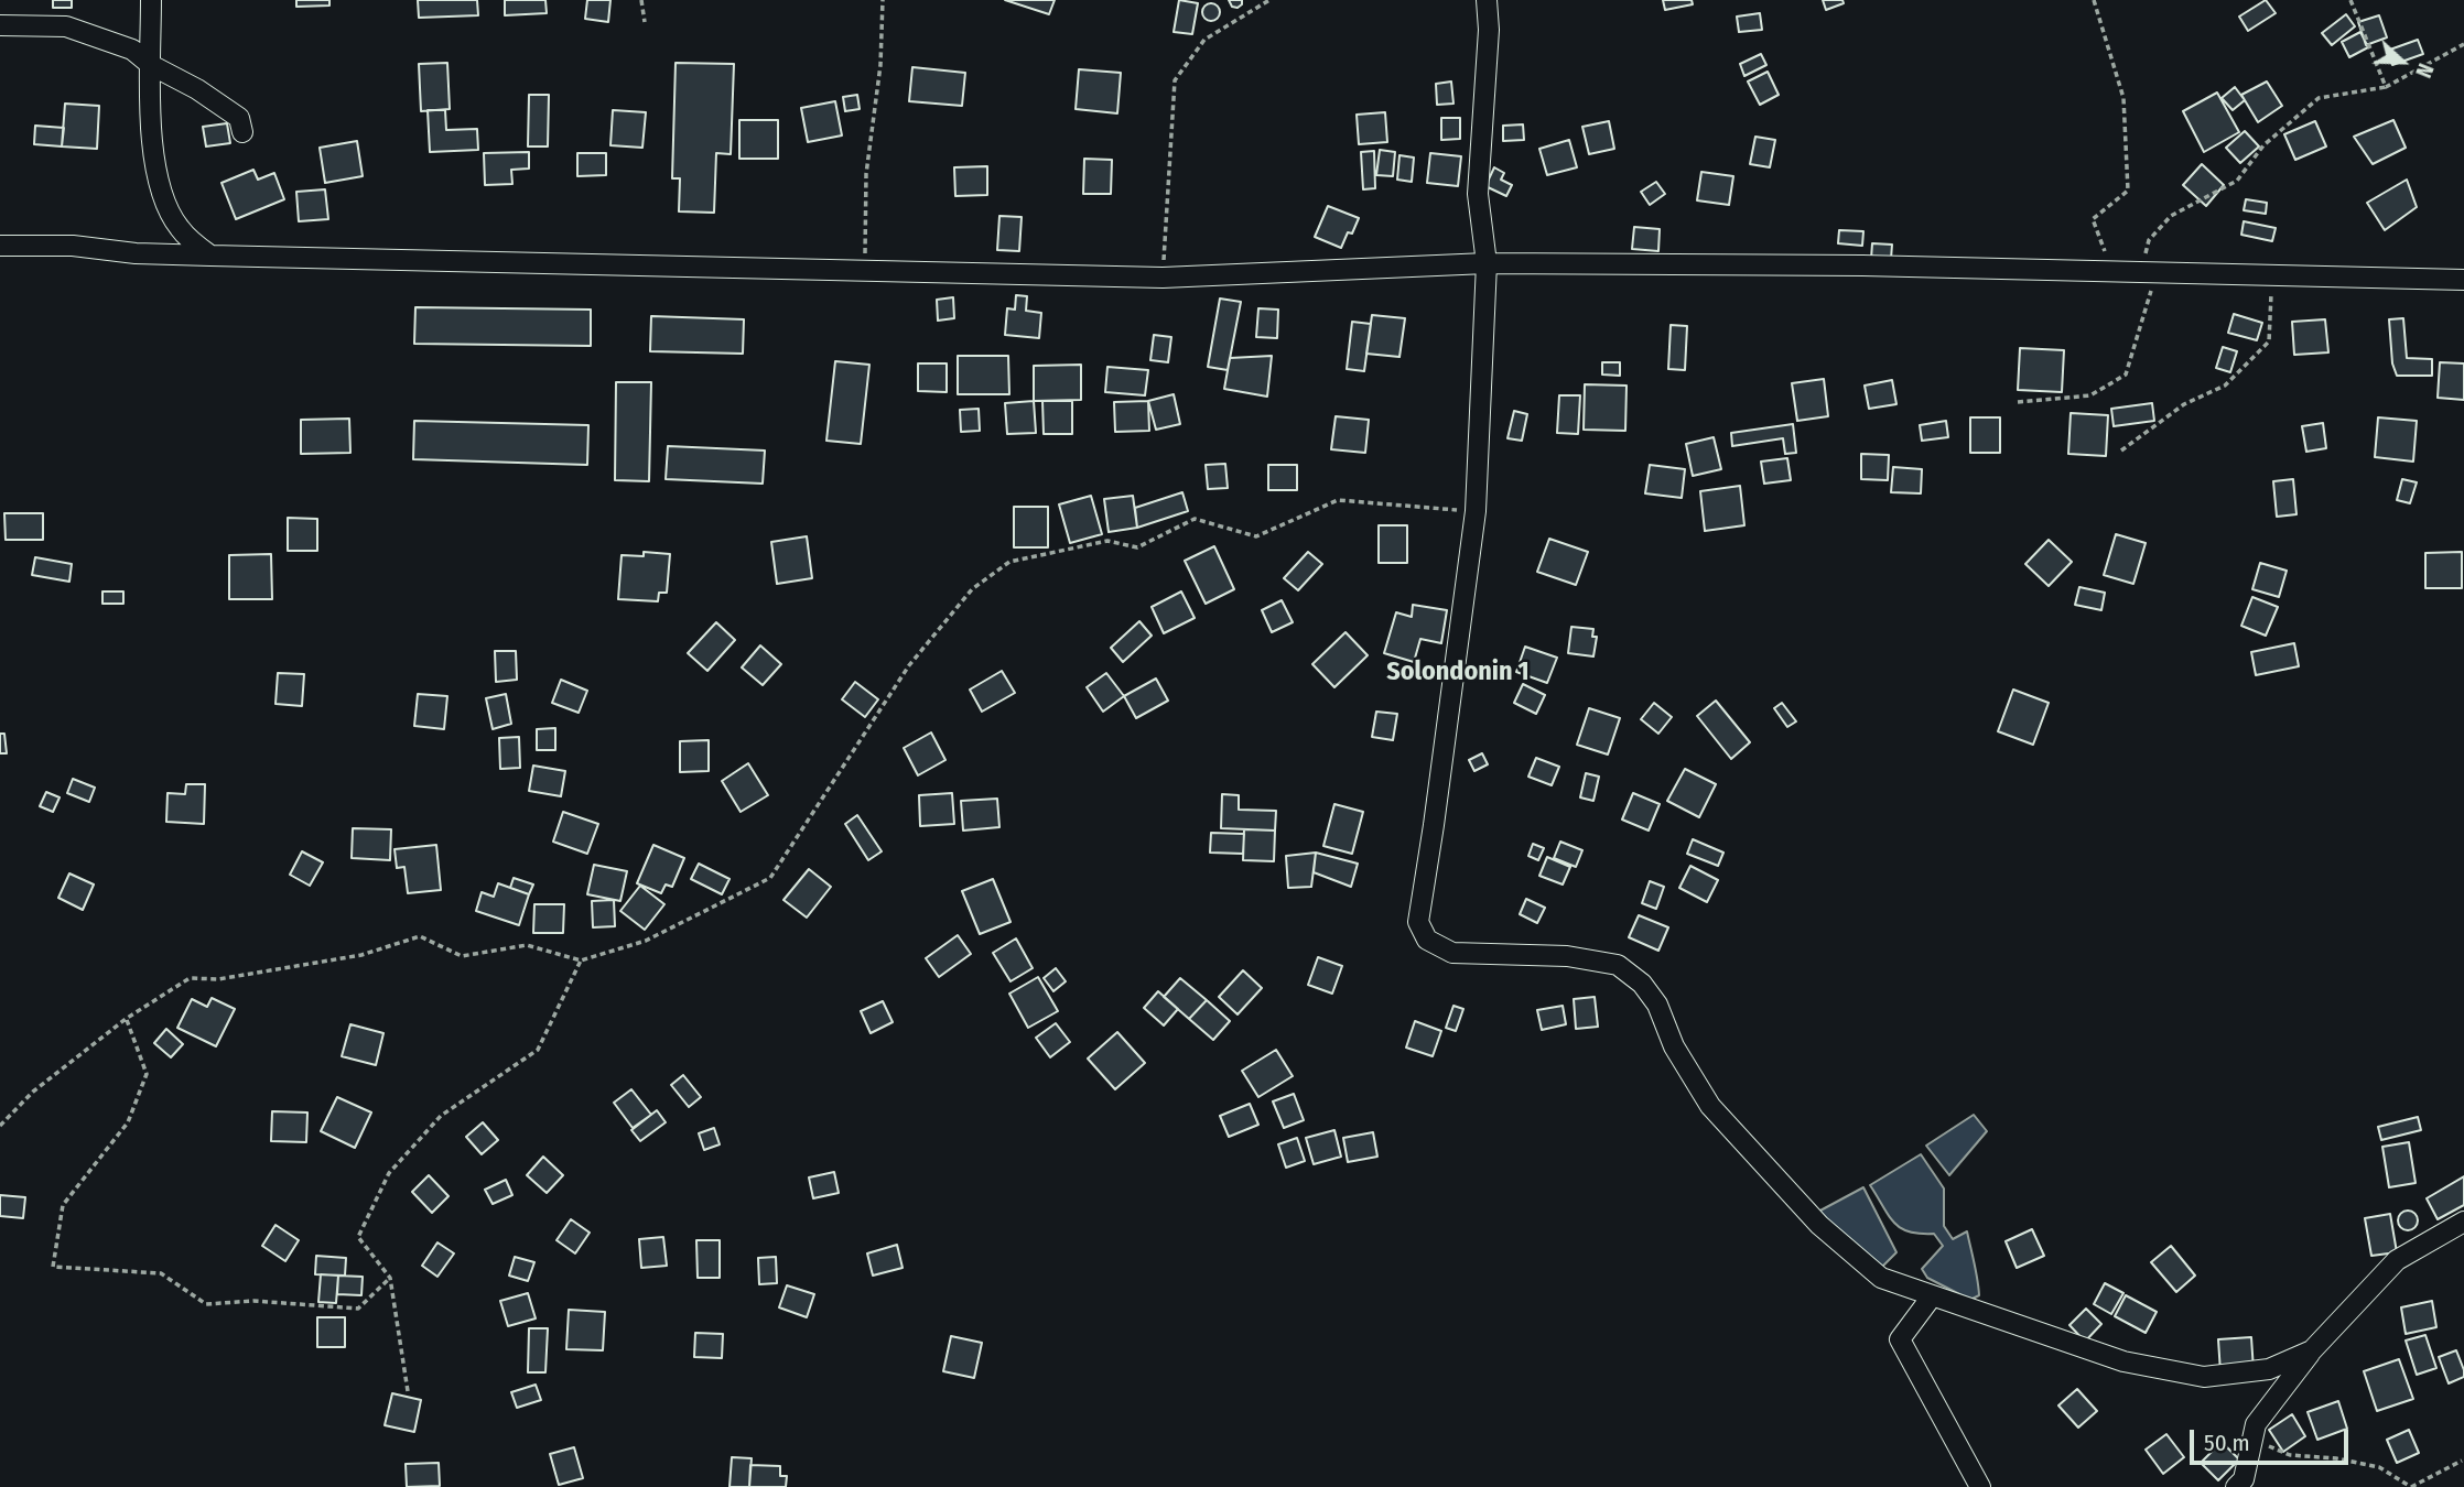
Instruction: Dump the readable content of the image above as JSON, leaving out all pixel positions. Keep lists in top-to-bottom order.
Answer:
{
  "districts": ["Solondonin 1"],
  "scale_bar": "50 m",
  "north": "right"
}
